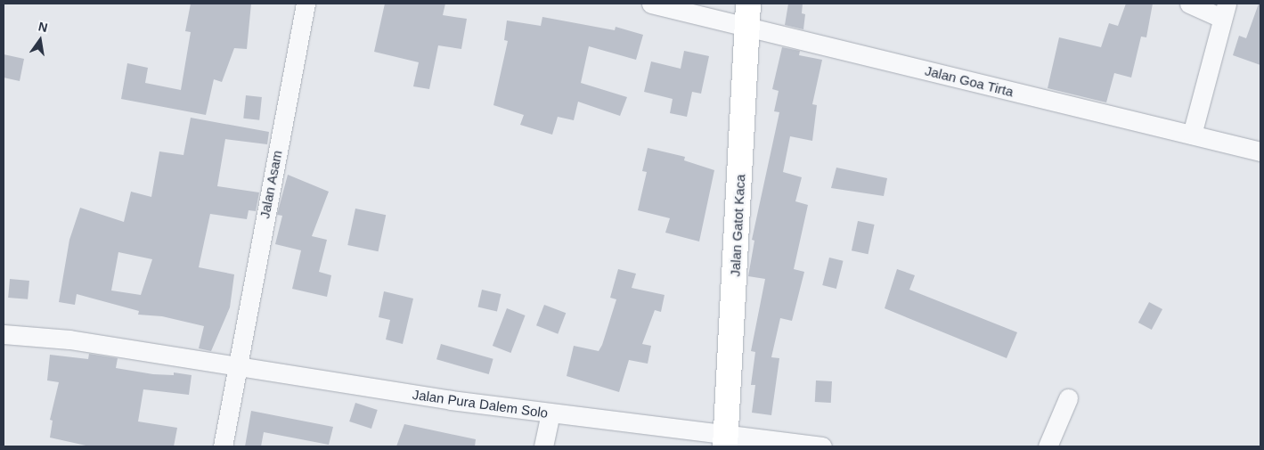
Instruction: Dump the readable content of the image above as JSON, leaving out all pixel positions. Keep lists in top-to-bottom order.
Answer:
{
  "streets": {
    "main road": ["Jalan Gatot Kaca"],
    "street": ["Jalan Goa Tirta", "Jalan Asam", "Jalan Pura Dalem Solo"]
  },
  "crossings": [
    ["Jalan Goa Tirta", "Jalan Gatot Kaca"],
    ["Jalan Asam", "Jalan Pura Dalem Solo"],
    ["Jalan Gatot Kaca", "Jalan Pura Dalem Solo"]
  ],
  "north": "top"
}
